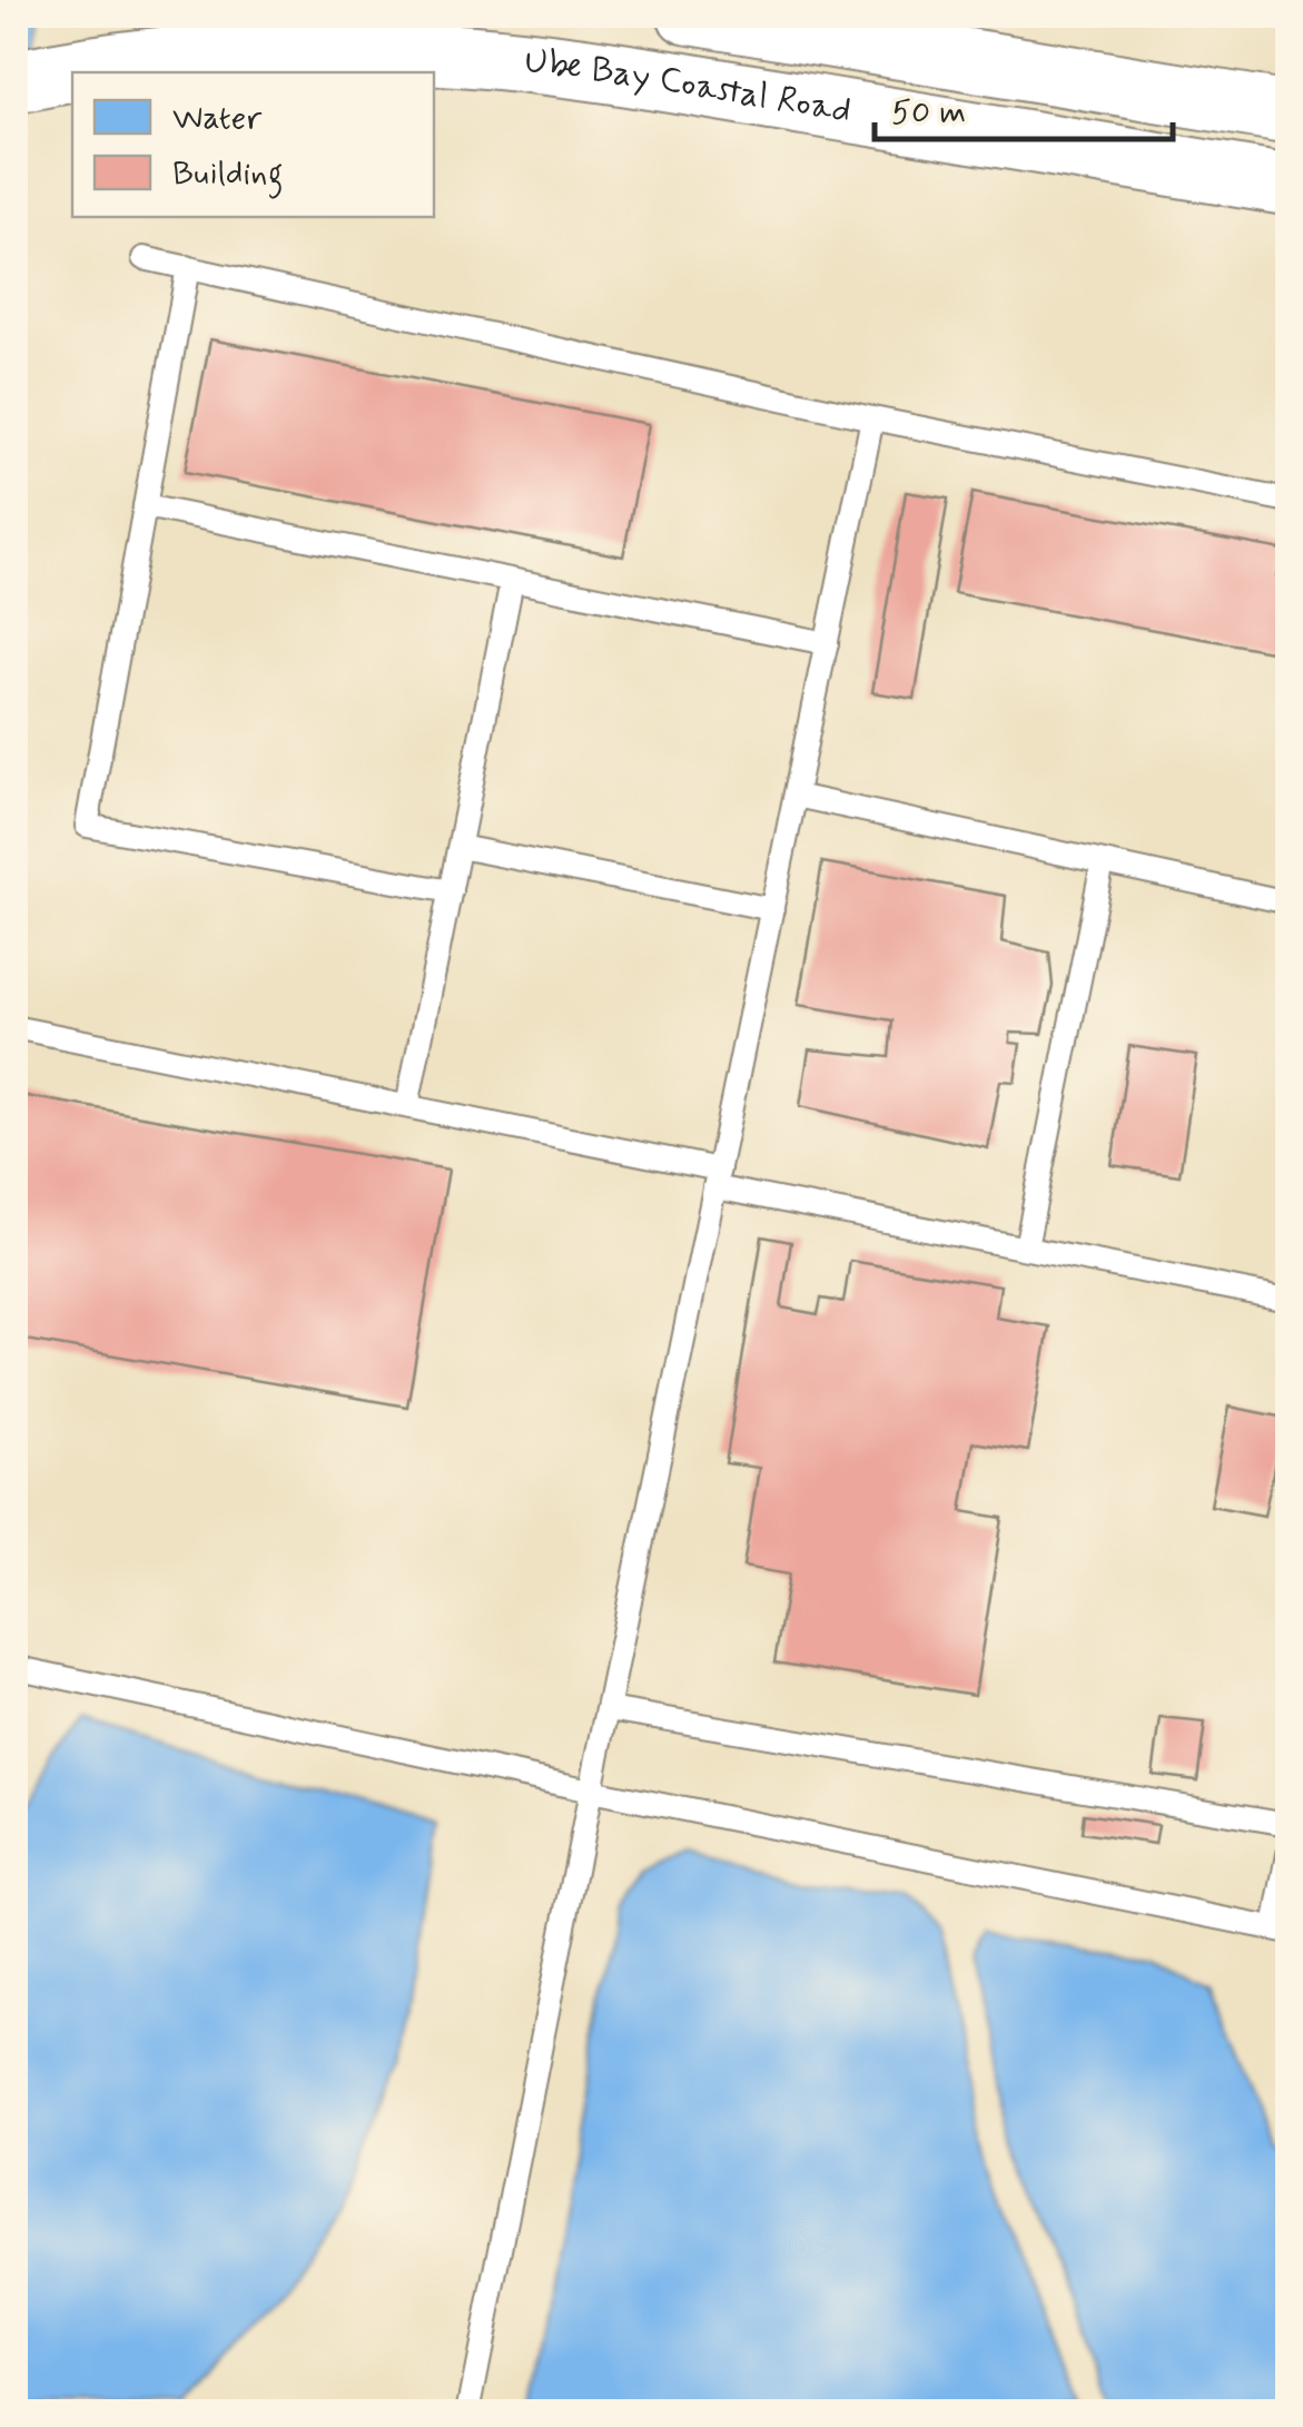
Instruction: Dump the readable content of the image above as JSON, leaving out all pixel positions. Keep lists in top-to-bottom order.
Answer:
{
  "streets": {
    "highway": ["Ube Bay Coastal Road"]
  },
  "legend": ["Water", "Building"],
  "scale_bar": "50 m"
}
